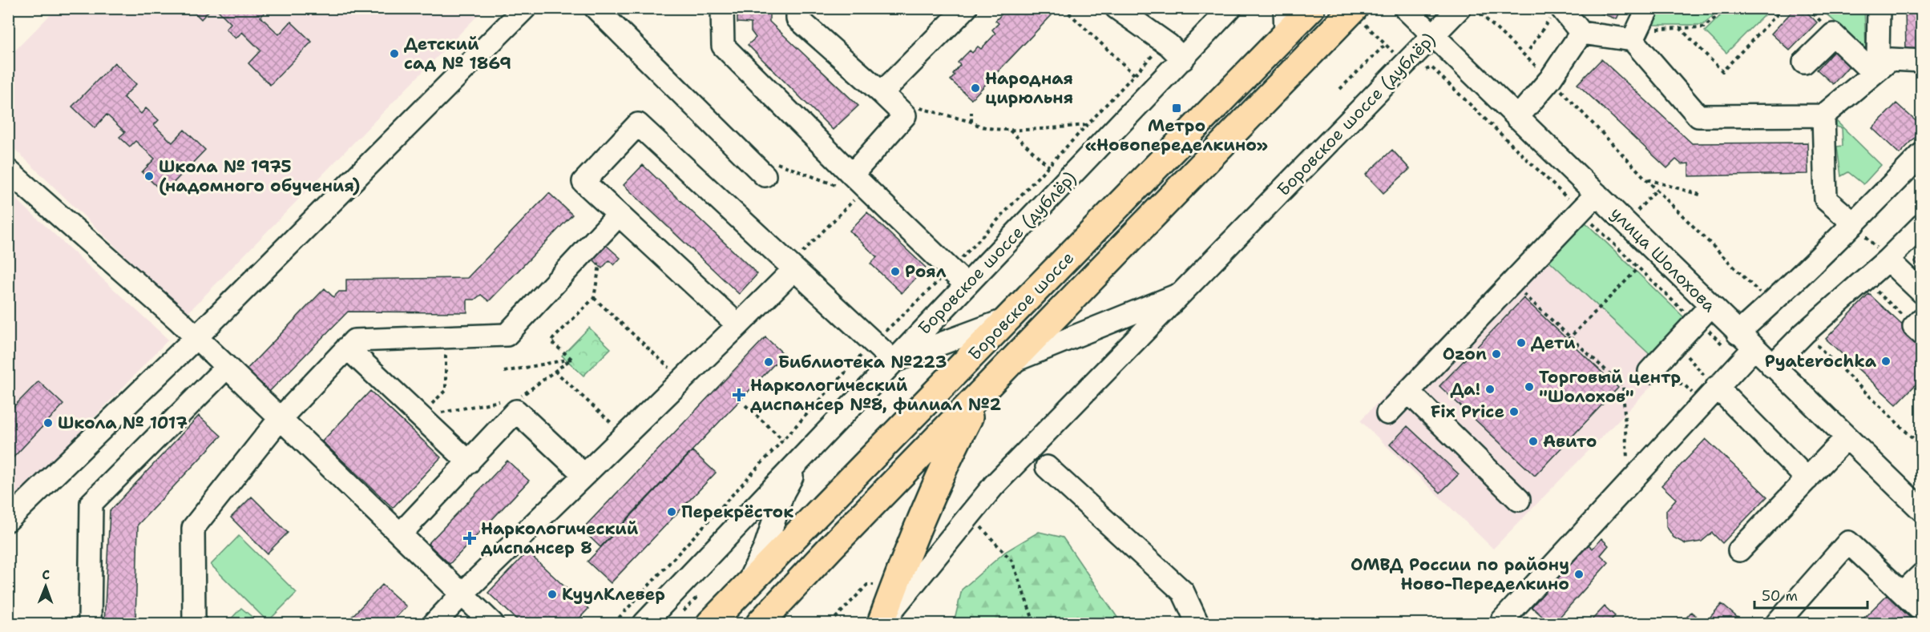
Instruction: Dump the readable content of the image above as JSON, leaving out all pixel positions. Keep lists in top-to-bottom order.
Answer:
{
  "streets": {
    "main road": ["Боровское шоссе"],
    "street": ["Боровское шоссе (дублёр)", "улица Шолохова"]
  },
  "crossings": [
    ["Боровское шоссе (дублёр)", "улица Шолохова"]
  ],
  "places": {
    "other": [
      "Детский сад № 1869",
      "Народная цирюльня",
      "Школа № 1975 (надомного обучения)",
      "Роял",
      "Дети",
      "Ozon",
      "Pyaterochka",
      "Библиотека №223",
      "Торговый центр \"Шолохов\"",
      "Да!",
      "Fix Price",
      "Школа № 1017",
      "Авито",
      "Перекрёсток",
      "ОМВД России по району Ново-Переделкино",
      "КуулКлевер"
    ],
    "transit": ["Метро «Новопеределкино»"],
    "health": ["Наркологический диспансер №8, филиал №2", "Наркологический диспансер 8"]
  },
  "scale_bar": "50 m",
  "north": "top"
}
